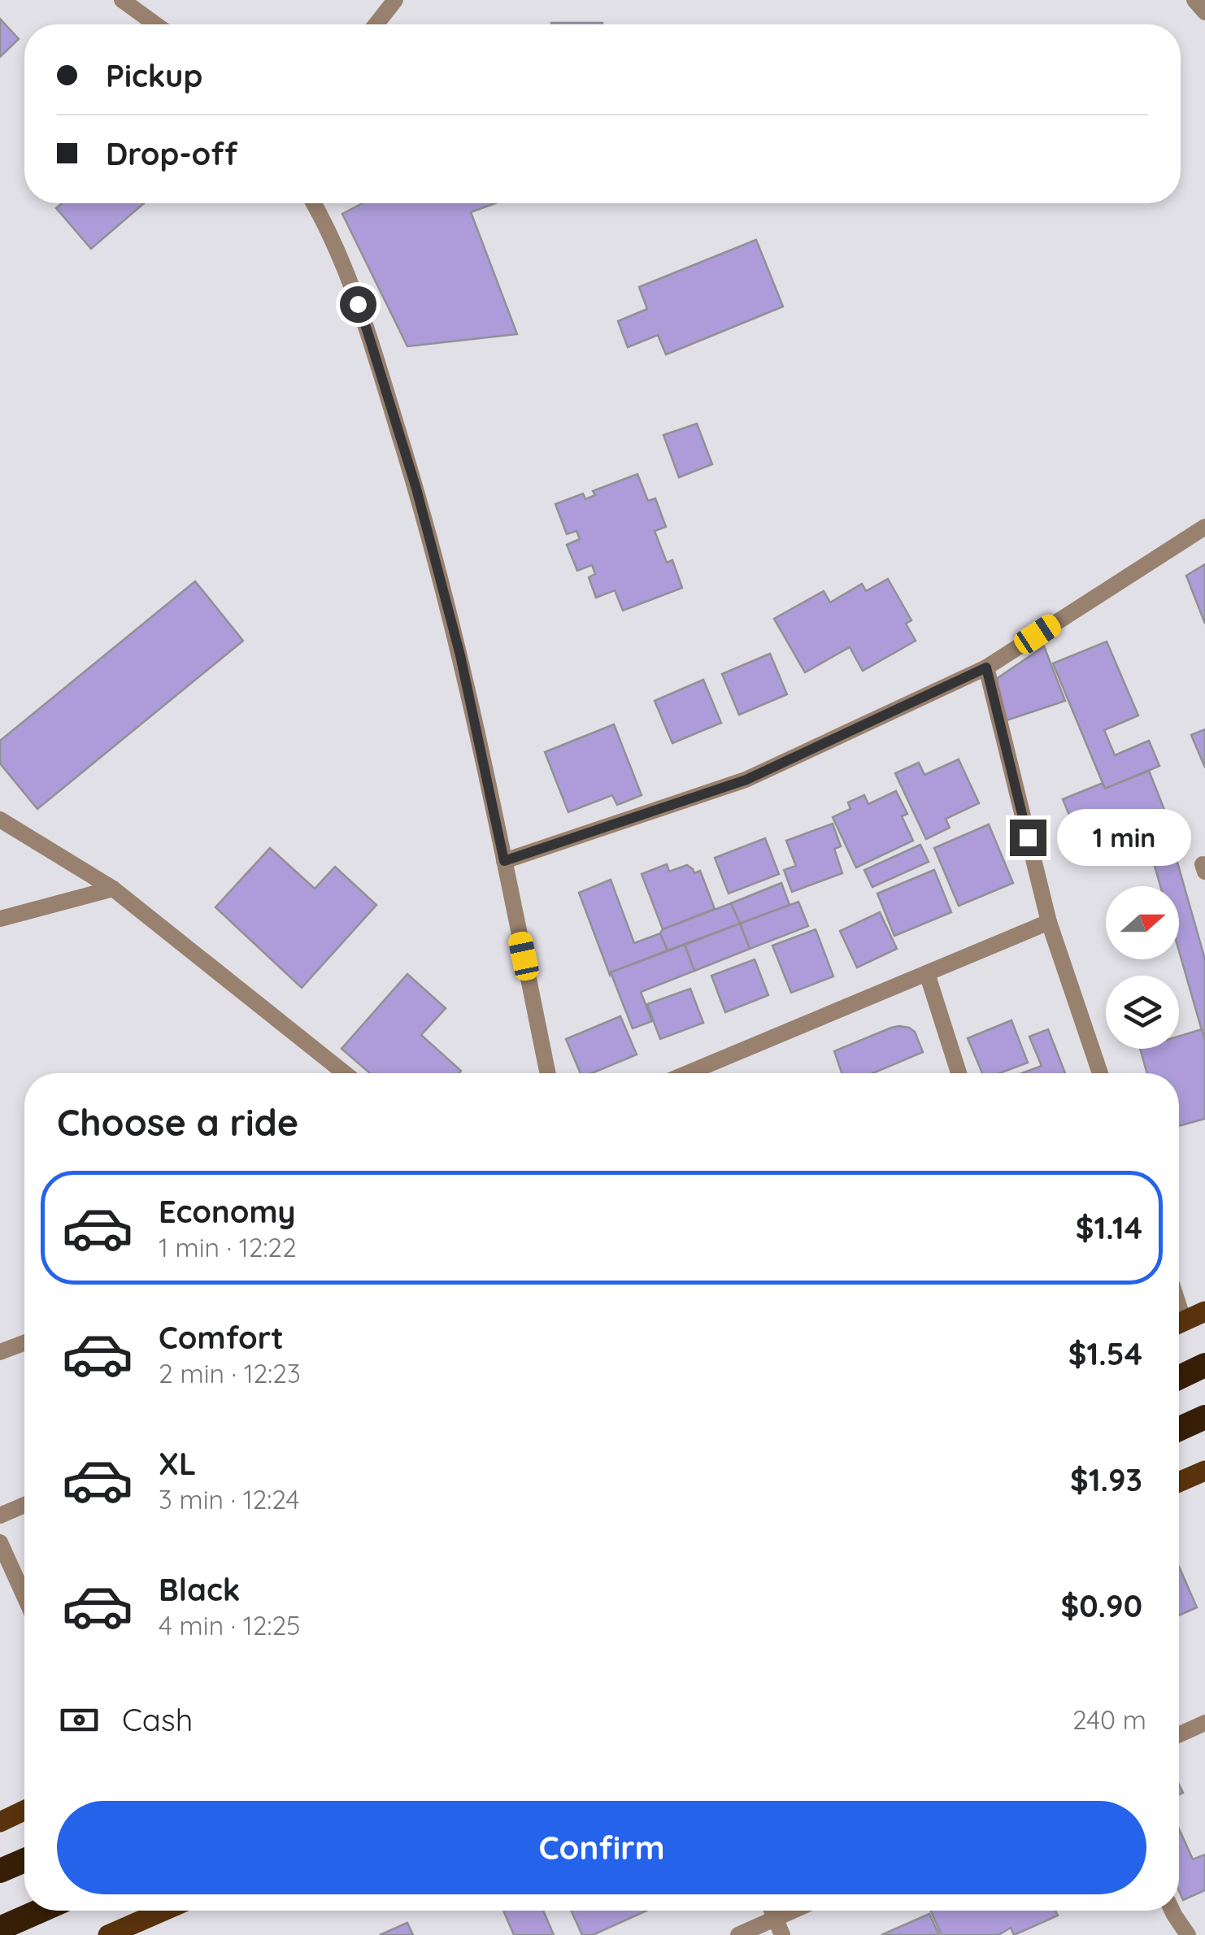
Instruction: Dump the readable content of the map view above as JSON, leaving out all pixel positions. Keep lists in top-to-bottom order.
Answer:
{
  "north": "right",
  "page": {
    "banner": ["Pickup", "Drop-off"],
    "bubble": "1 min",
    "heading": "Choose a ride",
    "list": [
      {
        "name": "Economy",
        "note": "1 min · 12:22",
        "value": "$1.14"
      },
      {
        "name": "Comfort",
        "note": "2 min · 12:23",
        "value": "$1.54"
      },
      {
        "name": "XL",
        "note": "3 min · 12:24",
        "value": "$1.93"
      },
      {
        "name": "Black",
        "note": "4 min · 12:25",
        "value": "$0.90"
      }
    ],
    "pay": ["Cash", "240 m"],
    "buttons": "Confirm"
  }
}
